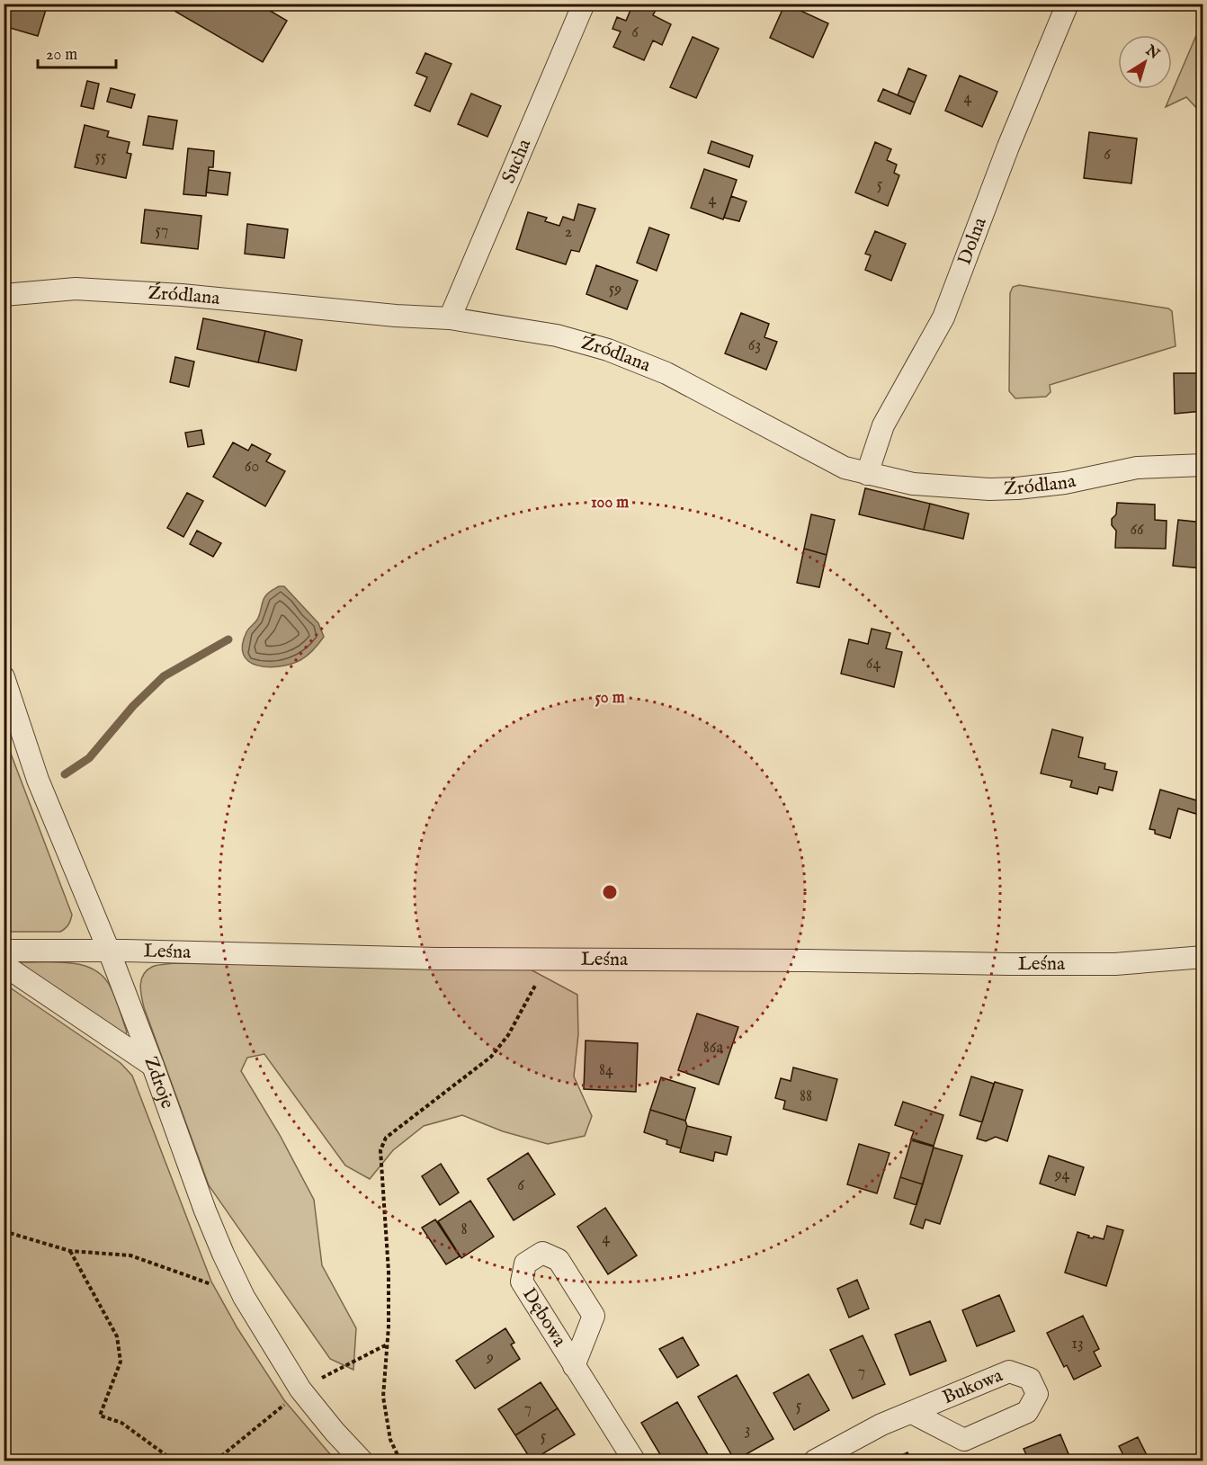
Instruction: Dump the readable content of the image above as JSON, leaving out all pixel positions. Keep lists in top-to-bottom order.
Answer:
{
  "streets": {
    "street": [
      "Sucha",
      "Dolna",
      "Źródlana",
      "Leśna",
      "Zdroje",
      "Dębowa",
      "Bukowa"
    ]
  },
  "crossings": [
    ["Sucha", "Źródlana"],
    ["Dolna", "Źródlana"],
    ["Leśna", "Zdroje"]
  ],
  "house_numbers": [
    "6",
    "4",
    "6",
    "55",
    "5",
    "4",
    "57",
    "2",
    "59",
    "63",
    "60",
    "66",
    "64",
    "86a",
    "84",
    "88",
    "94",
    "6",
    "8",
    "4",
    "13",
    "9",
    "7",
    "5",
    "7",
    "3",
    "5"
  ],
  "scale_bar": "20 m",
  "north": "top right",
  "rings": ["100 m", "50 m"]
}
